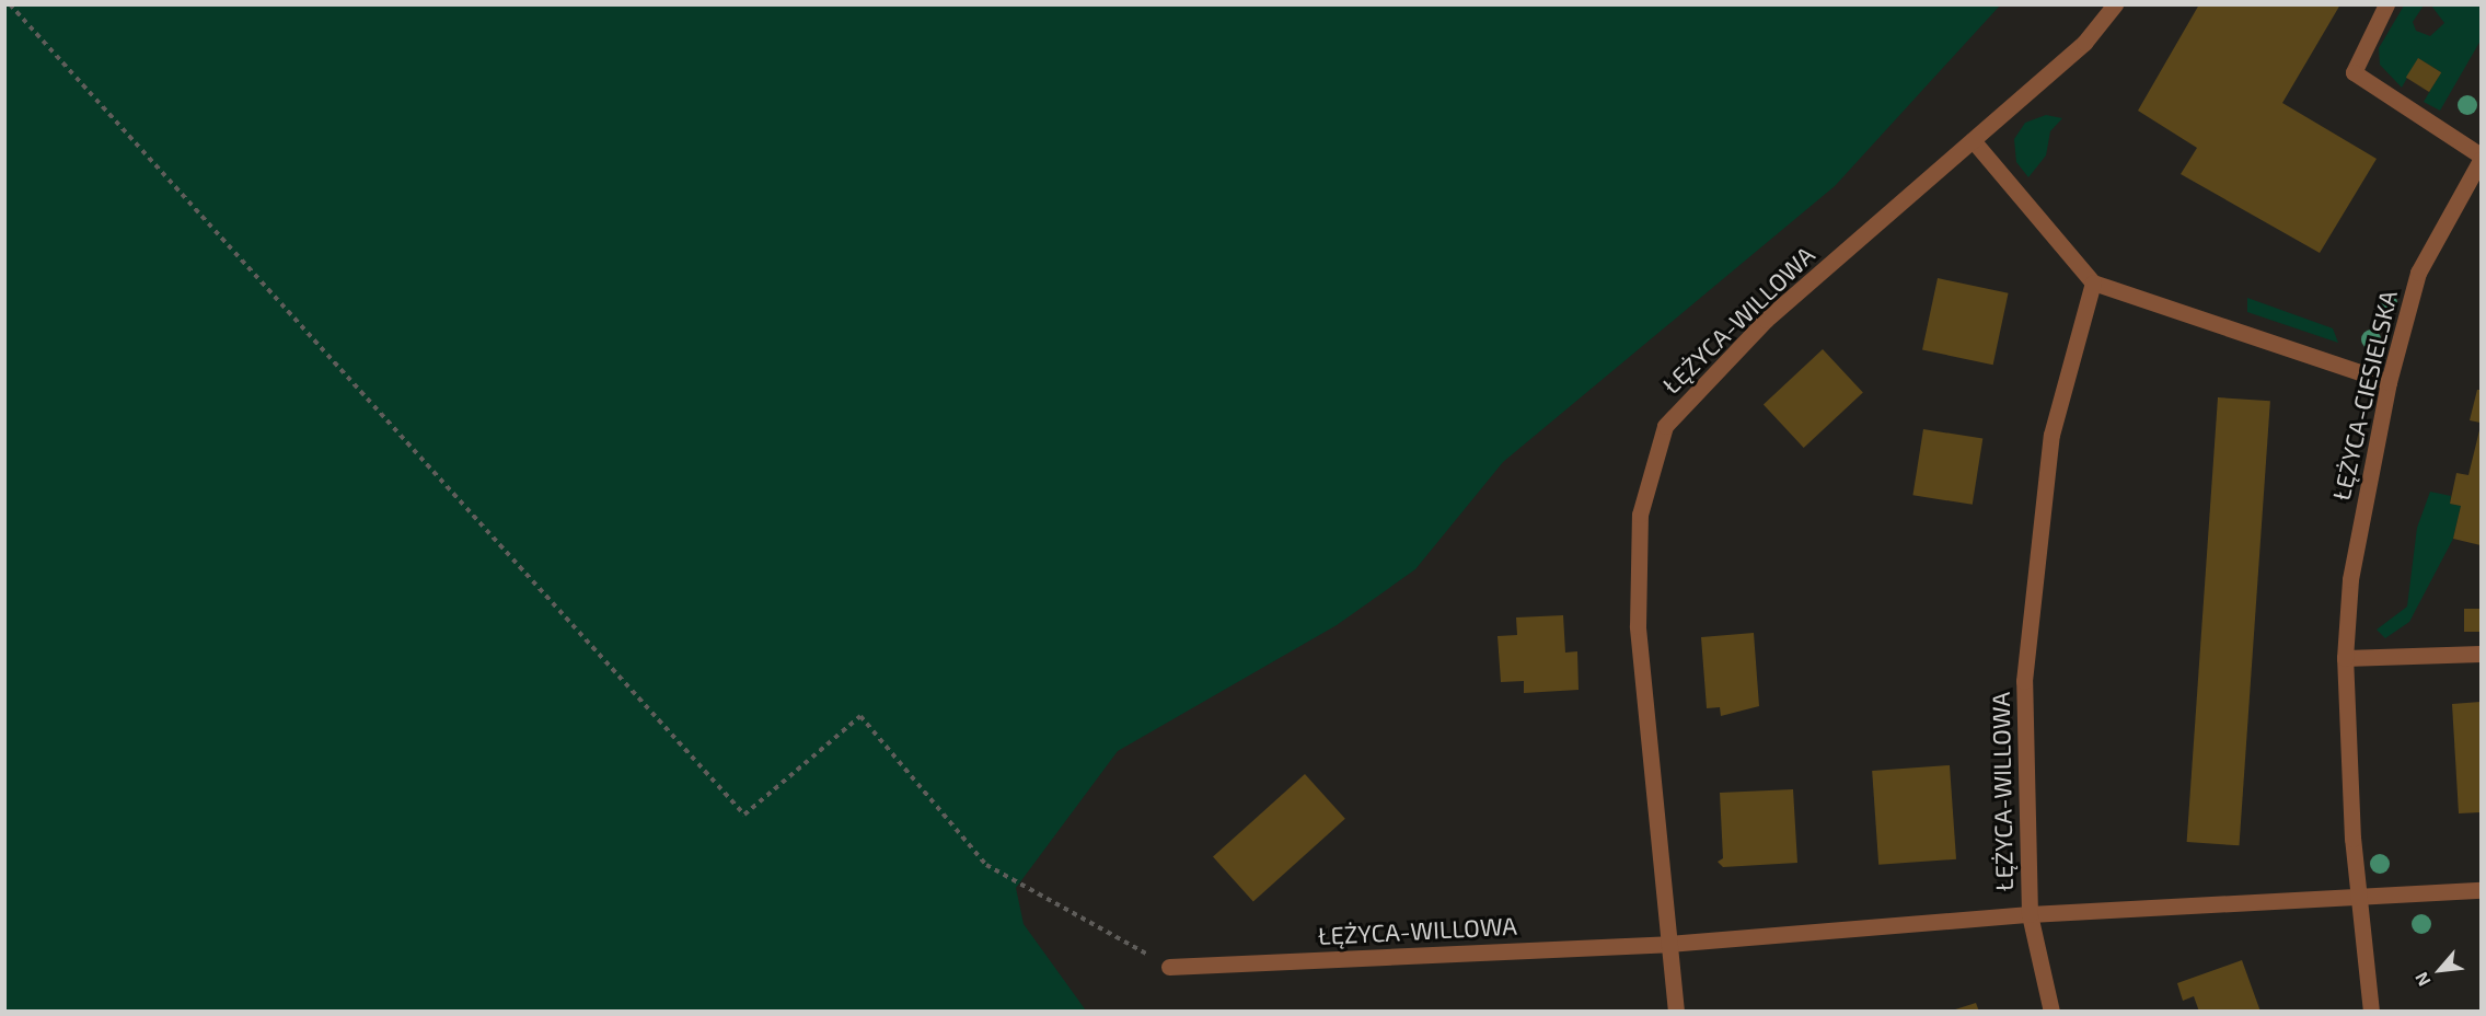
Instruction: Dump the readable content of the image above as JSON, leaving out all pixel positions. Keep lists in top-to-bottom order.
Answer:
{
  "streets": {
    "street": ["ŁĘŻYCA-WILLOWA", "ŁĘŻYCA-CIESIELSKA"]
  },
  "crossings": [
    ["ŁĘŻYCA-WILLOWA", "ŁĘŻYCA-CIESIELSKA"]
  ],
  "north": "bottom left"
}
